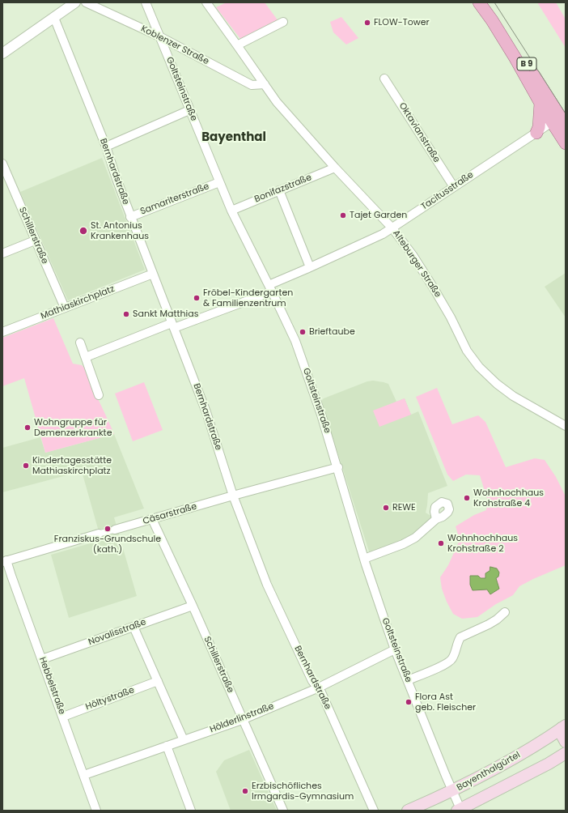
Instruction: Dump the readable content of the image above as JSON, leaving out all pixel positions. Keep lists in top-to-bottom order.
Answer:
{
  "streets": {
    "main road": ["B 9", "Bayenthalgürtel"],
    "street": [
      "Koblenzer Straße",
      "Goltsteinstraße",
      "Oktavianstraße",
      "Bernhardstraße",
      "Bonifazstraße",
      "Tacitusstraße",
      "Samariterstraße",
      "Schillerstraße",
      "Alteburger Straße",
      "Mathiaskirchplatz",
      "Cäsarstraße",
      "Novalisstraße",
      "Hebbelstraße",
      "Höltystraße",
      "Hölderlinstraße"
    ]
  },
  "crossings": [
    ["Koblenzer Straße", "Goltsteinstraße"],
    ["Koblenzer Straße", "Alteburger Straße"],
    ["B 9", "Tacitusstraße"],
    ["Goltsteinstraße", "Bonifazstraße"],
    ["Goltsteinstraße", "Tacitusstraße"],
    ["Goltsteinstraße", "Samariterstraße"],
    ["Goltsteinstraße", "Cäsarstraße"],
    ["Goltsteinstraße", "Hölderlinstraße"],
    ["Goltsteinstraße", "Bayenthalgürtel"],
    ["Oktavianstraße", "Tacitusstraße"],
    ["Bernhardstraße", "Tacitusstraße"],
    ["Bernhardstraße", "Samariterstraße"],
    ["Bernhardstraße", "Mathiaskirchplatz"],
    ["Bernhardstraße", "Cäsarstraße"],
    ["Bernhardstraße", "Hölderlinstraße"],
    ["Bonifazstraße", "Alteburger Straße"],
    ["Tacitusstraße", "Alteburger Straße"],
    ["Schillerstraße", "Mathiaskirchplatz"],
    ["Schillerstraße", "Cäsarstraße"],
    ["Schillerstraße", "Novalisstraße"],
    ["Schillerstraße", "Hölderlinstraße"],
    ["Cäsarstraße", "Hebbelstraße"],
    ["Novalisstraße", "Hebbelstraße"],
    ["Hebbelstraße", "Höltystraße"],
    ["Hebbelstraße", "Hölderlinstraße"]
  ],
  "districts": ["Bayenthal"],
  "places": [
    "FLOW-Tower",
    "Tajet Garden",
    "St. Antonius Krankenhaus",
    "Fröbel-Kindergarten & Familienzentrum",
    "Sankt Matthias",
    "Brieftaube",
    "Wohngruppe für Demenzerkrankte",
    "Kindertagesstätte Mathiaskirchplatz",
    "Wohnhochhaus Krohstraße 4",
    "REWE",
    "Franziskus-Grundschule (kath.)",
    "Wohnhochhaus Krohstraße 2",
    "Flora Ast geb. Fleischer",
    "Erzbischöfliches Irmgardis-Gymnasium"
  ]
}
